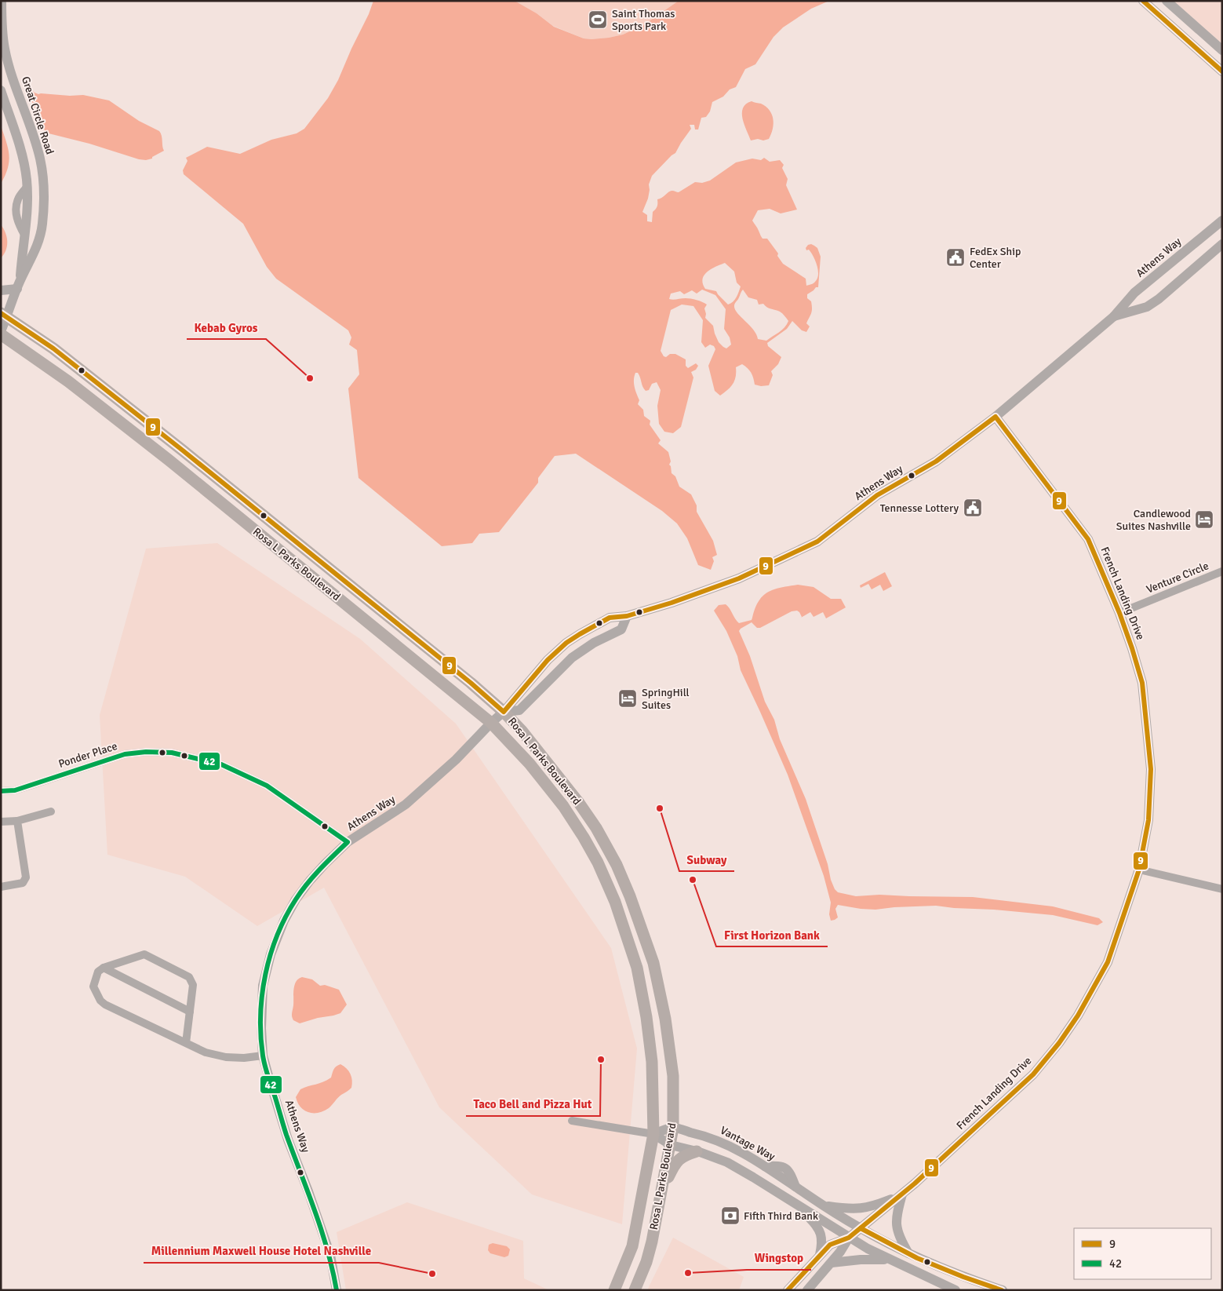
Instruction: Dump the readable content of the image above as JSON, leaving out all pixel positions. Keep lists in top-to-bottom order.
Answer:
{
  "streets": {
    "main road": ["Rosa L Parks Boulevard"],
    "street": [
      "Great Circle Road",
      "Athens Way",
      "Venture Circle",
      "French Landing Drive",
      "Ponder Place",
      "Vantage Way"
    ]
  },
  "crossings": [
    ["Great Circle Road", "Rosa L Parks Boulevard"],
    ["Athens Way", "Rosa L Parks Boulevard"],
    ["Athens Way", "French Landing Drive"],
    ["Athens Way", "Ponder Place"],
    ["Rosa L Parks Boulevard", "Vantage Way"],
    ["Venture Circle", "French Landing Drive"],
    ["French Landing Drive", "Vantage Way"]
  ],
  "places": {
    "sports": ["Saint Thomas Sports Park"],
    "public building": ["FedEx Ship Center", "Tennesse Lottery"],
    "other": [
      "Kebab Gyros",
      "Subway",
      "First Horizon Bank",
      "Taco Bell and Pizza Hut",
      "Wingstop",
      "Millennium Maxwell House Hotel Nashville"
    ],
    "hotel": ["Candlewood Suites Nashville", "SpringHill Suites"],
    "bank": ["Fifth Third Bank"]
  },
  "lines": ["transit line 9", "transit line 42"],
  "legend": ["9", "42"]
}
